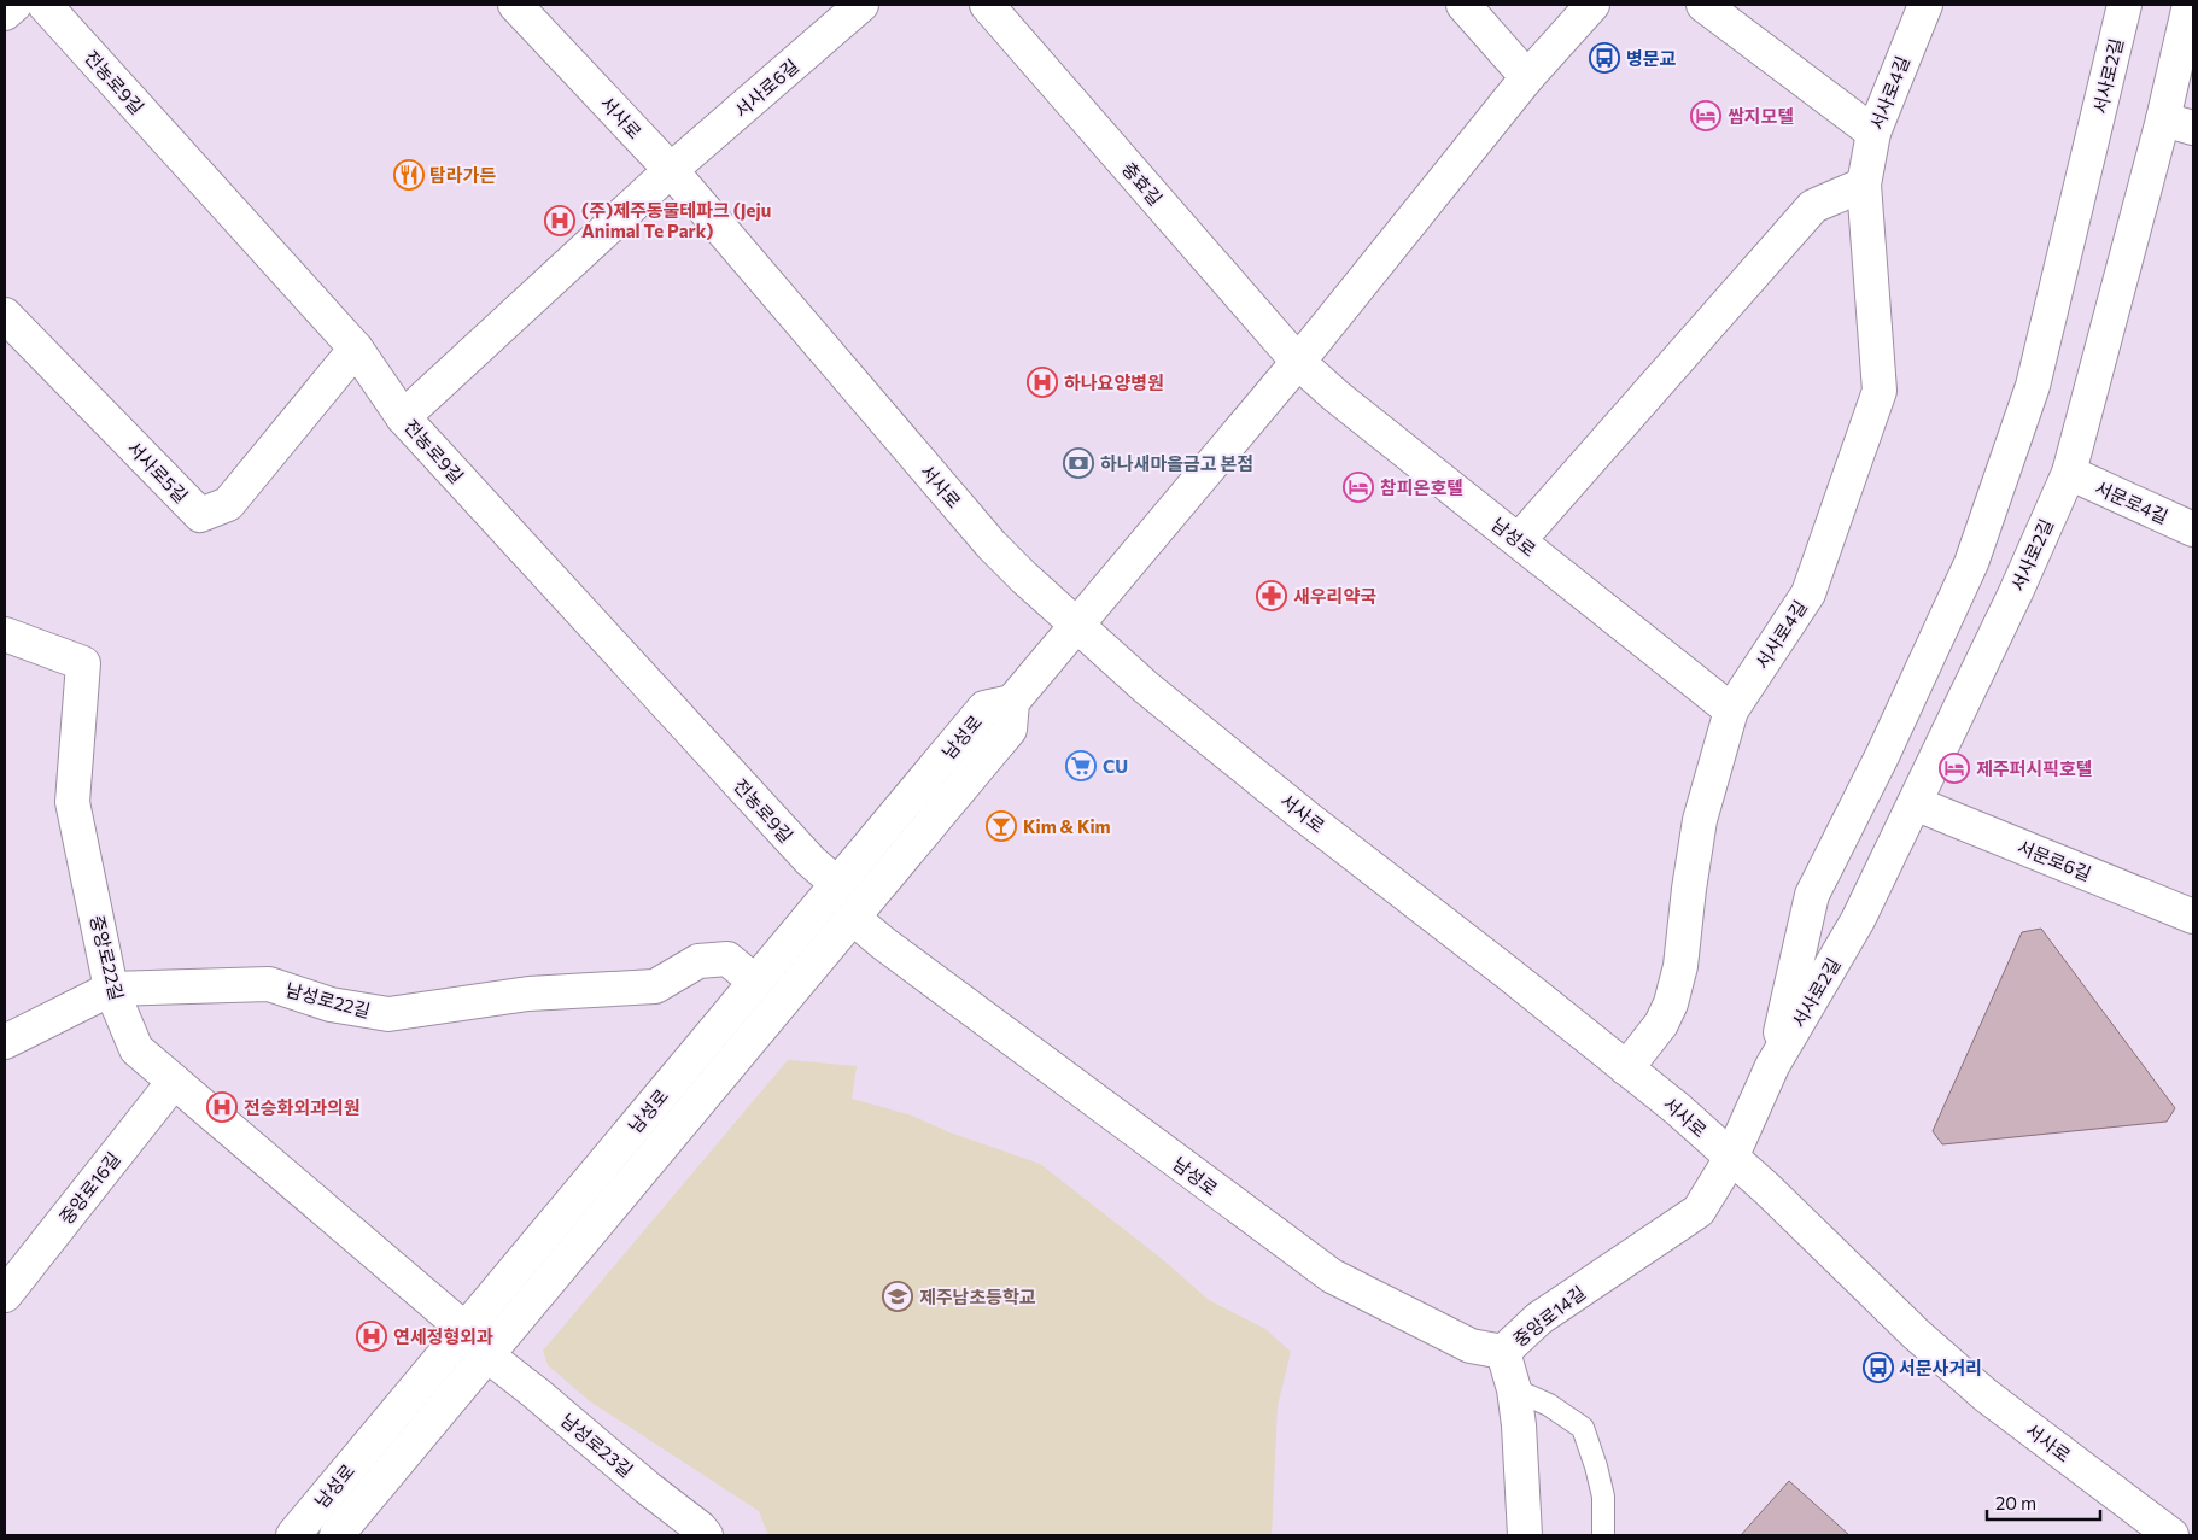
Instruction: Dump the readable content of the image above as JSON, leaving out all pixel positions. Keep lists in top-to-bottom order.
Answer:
{
  "streets": {
    "street": [
      "서사로2길",
      "전농로9길",
      "서사로6길",
      "서사로4길",
      "서사로",
      "충효길",
      "서사로5길",
      "서문로4길",
      "남성로",
      "서문로6길",
      "중앙로22길",
      "남성로22길",
      "중앙로16길",
      "중앙로14길",
      "남성로23길"
    ]
  },
  "crossings": [
    ["서사로2길", "서사로"],
    ["서사로2길", "서문로4길"],
    ["서사로2길", "서문로6길"],
    ["서사로2길", "중앙로14길"],
    ["전농로9길", "서사로5길"],
    ["전농로9길", "남성로"],
    ["서사로6길", "서사로"],
    ["서사로4길", "서사로"],
    ["서사로4길", "남성로"],
    ["서사로", "남성로"],
    ["서사로", "중앙로14길"],
    ["충효길", "남성로"],
    ["남성로", "중앙로22길"],
    ["남성로", "남성로22길"],
    ["남성로", "중앙로14길"],
    ["남성로", "남성로23길"],
    ["중앙로22길", "남성로22길"],
    ["중앙로22길", "중앙로16길"]
  ],
  "places": {
    "bus stop": ["병문교", "서문사거리"],
    "hotel": ["쌈지모텔", "참피온호텔", "제주퍼시픽호텔"],
    "restaurant": ["탐라가든"],
    "hospital": [
      "(주)제주동물테파크 (Jeju Animal Te Park)",
      "하나요양병원",
      "전승화외과의원",
      "연세정형외과"
    ],
    "bank": ["하나새마을금고 본점"],
    "pharmacy": ["새우리약국"],
    "supermarket": ["CU"],
    "bar": ["Kim & Kim"],
    "school or university": ["제주남초등학교"]
  },
  "scale_bar": "20 m"
}
